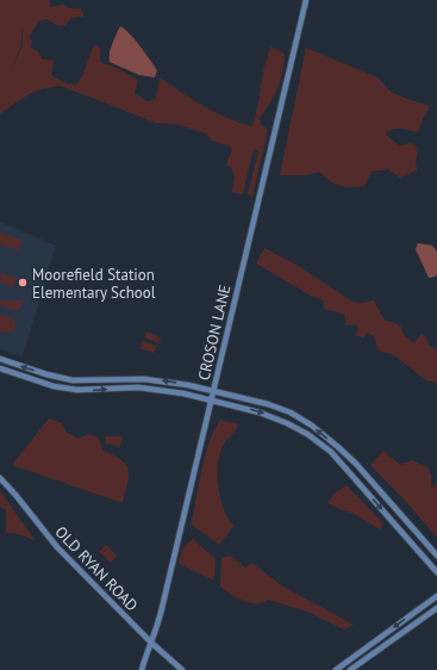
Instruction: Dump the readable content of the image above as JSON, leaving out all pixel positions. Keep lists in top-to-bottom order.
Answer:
{
  "streets": {
    "main road": ["CROSON LANE", "OLD RYAN ROAD"]
  },
  "crossings": [
    ["CROSON LANE", "OLD RYAN ROAD"]
  ],
  "places": ["Moorefield Station Elementary School"]
}
